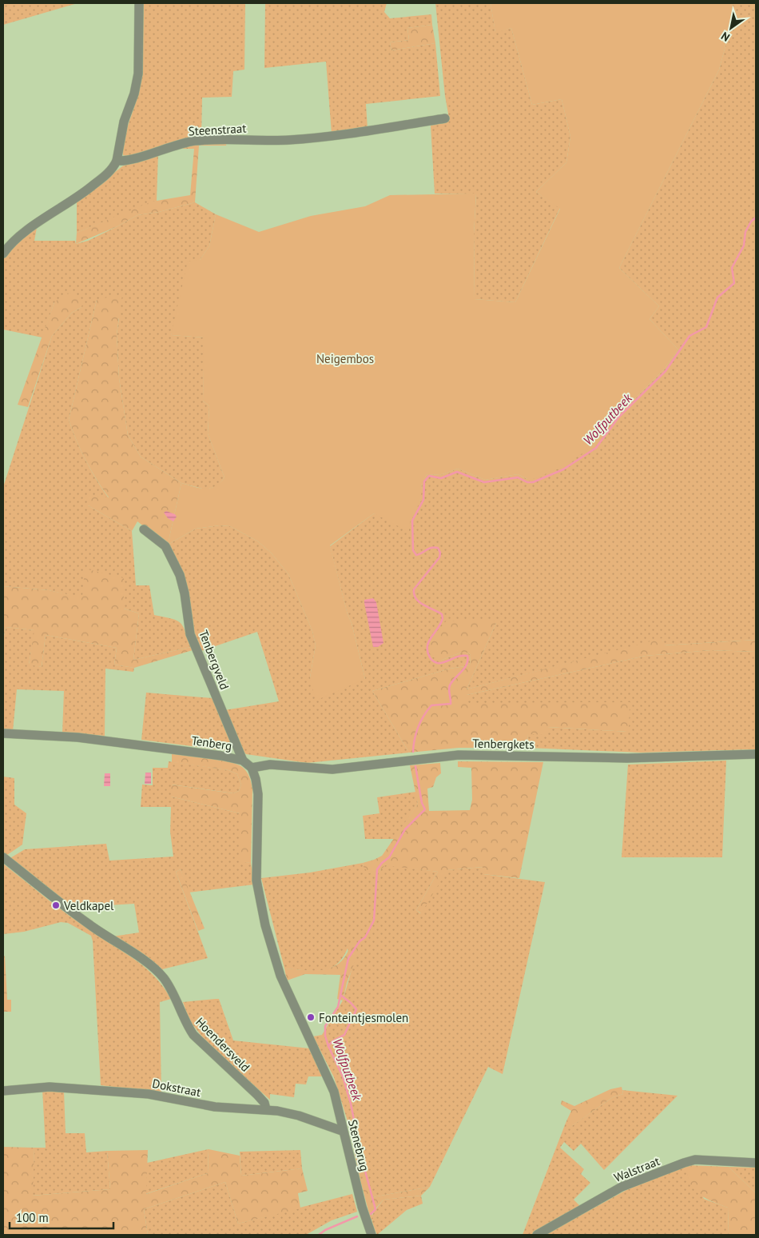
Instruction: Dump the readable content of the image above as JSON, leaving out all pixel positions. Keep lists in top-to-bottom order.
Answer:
{
  "streets": {
    "street": [
      "Steenstraat",
      "Tenbergveld",
      "Tenberg",
      "Tenbergkets",
      "Hoendersveld",
      "Dokstraat",
      "Stenebrug",
      "Walstraat"
    ]
  },
  "crossings": [
    ["Tenbergveld", "Tenberg"],
    ["Tenberg", "Tenbergkets"],
    ["Tenberg", "Stenebrug"],
    ["Tenbergkets", "Stenebrug"],
    ["Hoendersveld", "Dokstraat"],
    ["Dokstraat", "Stenebrug"]
  ],
  "water": ["Wolfputbeek"],
  "parks": ["Neigembos"],
  "places": ["Veldkapel", "Fonteintjesmolen"],
  "scale_bar": "100 m",
  "north": "bottom left"
}
